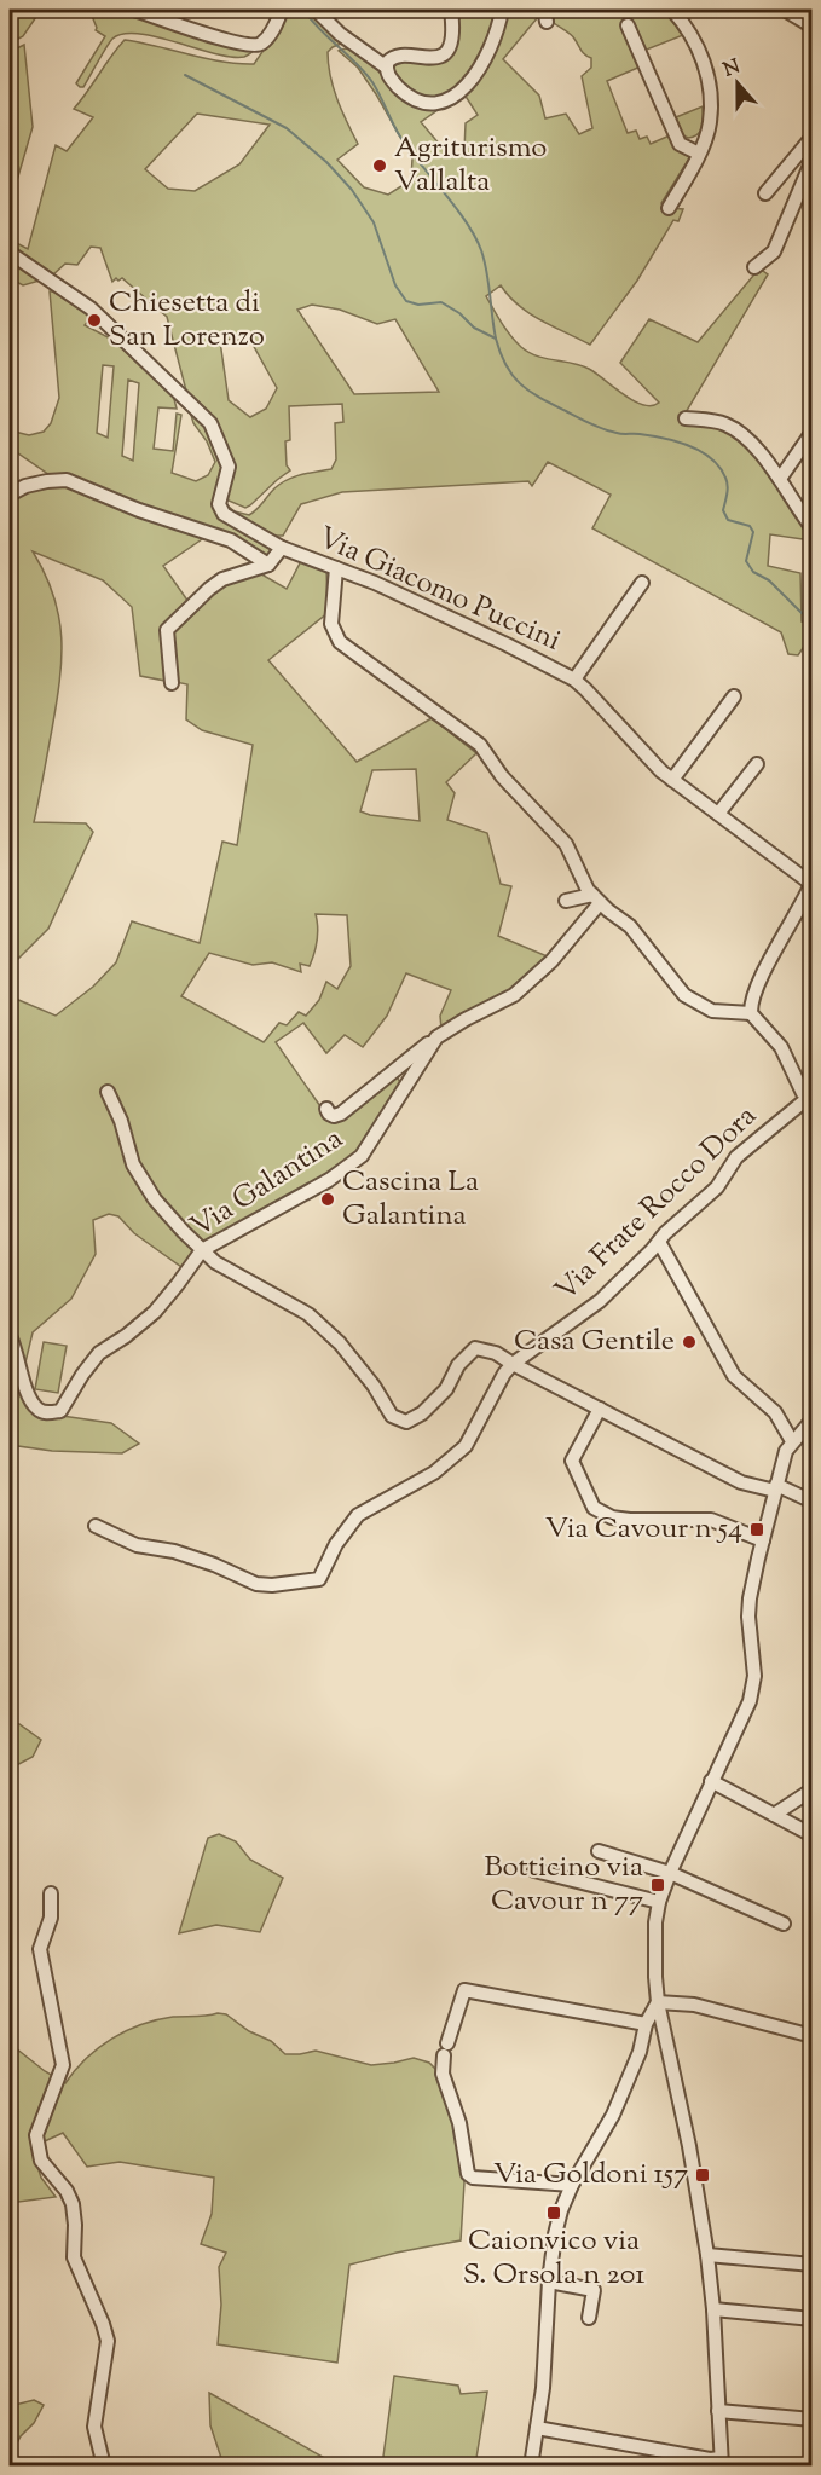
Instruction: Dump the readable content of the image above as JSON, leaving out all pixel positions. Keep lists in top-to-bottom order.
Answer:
{
  "streets": {
    "street": ["Via Giacomo Puccini", "Via Galantina", "Via Frate Rocco Dora"]
  },
  "places": {
    "other": [
      "Agriturismo Vallalta",
      "Chiesetta di San Lorenzo",
      "Cascina La Galantina",
      "Casa Gentile"
    ],
    "transit": [
      "Via Cavour n 54",
      "Botticino via Cavour n 77",
      "Via Goldoni 157",
      "Caionvico via S. Orsola n 201"
    ]
  },
  "north": "top"
}
